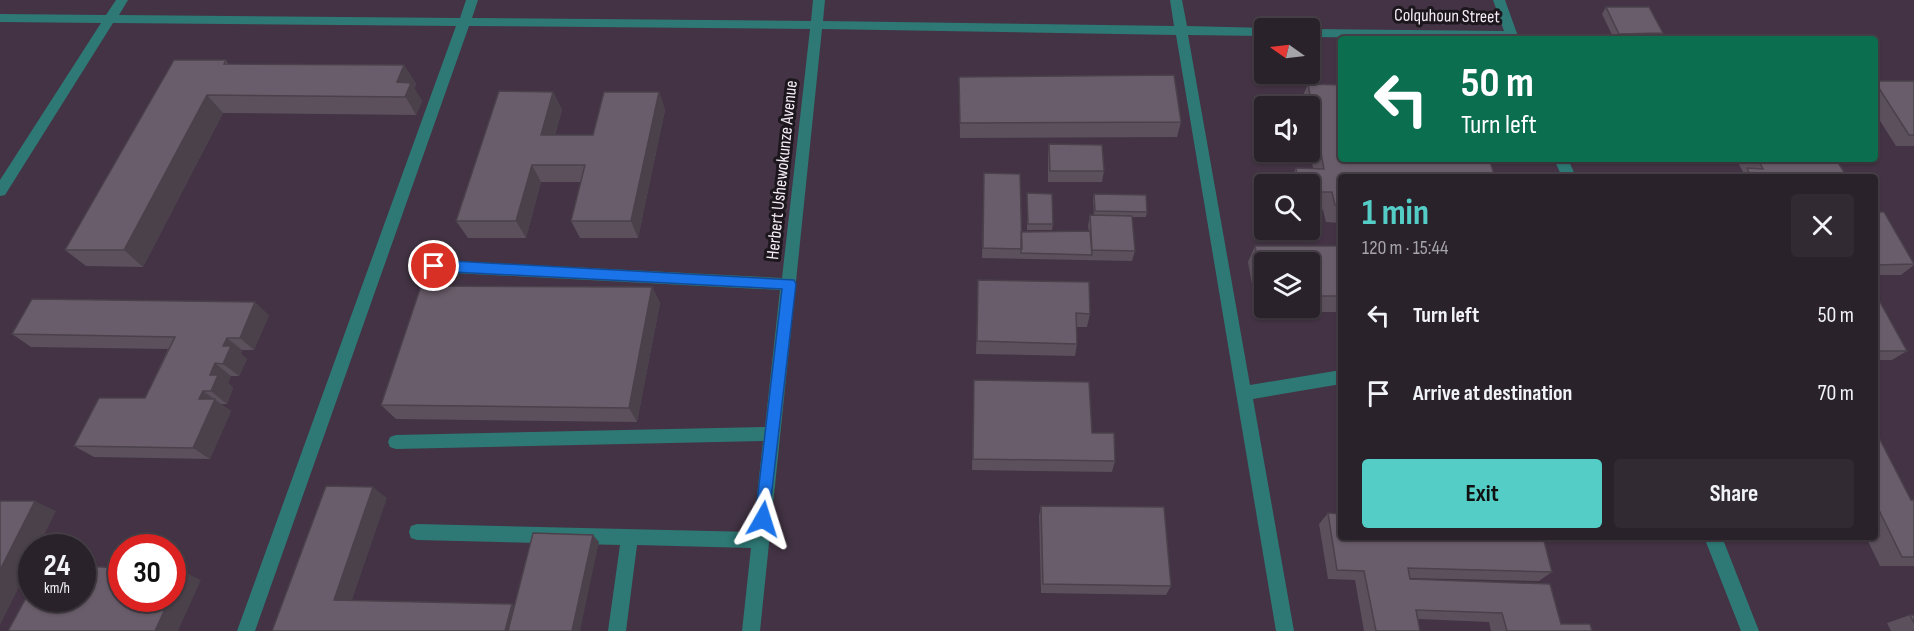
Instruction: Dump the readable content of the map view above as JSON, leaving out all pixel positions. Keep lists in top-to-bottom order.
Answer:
{
  "streets": {
    "street": ["Colquhoun Street", "Herbert Ushewokunze Avenue"]
  },
  "north": "left",
  "page": {
    "turn": ["50 m", "Turn left"],
    "heading": ["1 min", "120 m · 15:44"],
    "list": [
      {
        "name": "Turn left",
        "value": "50 m"
      },
      {
        "name": "Arrive at destination",
        "value": "70 m"
      }
    ],
    "buttons": ["Exit", "Share"],
    "speed": "24 km/h",
    "limit": "30"
  }
}
